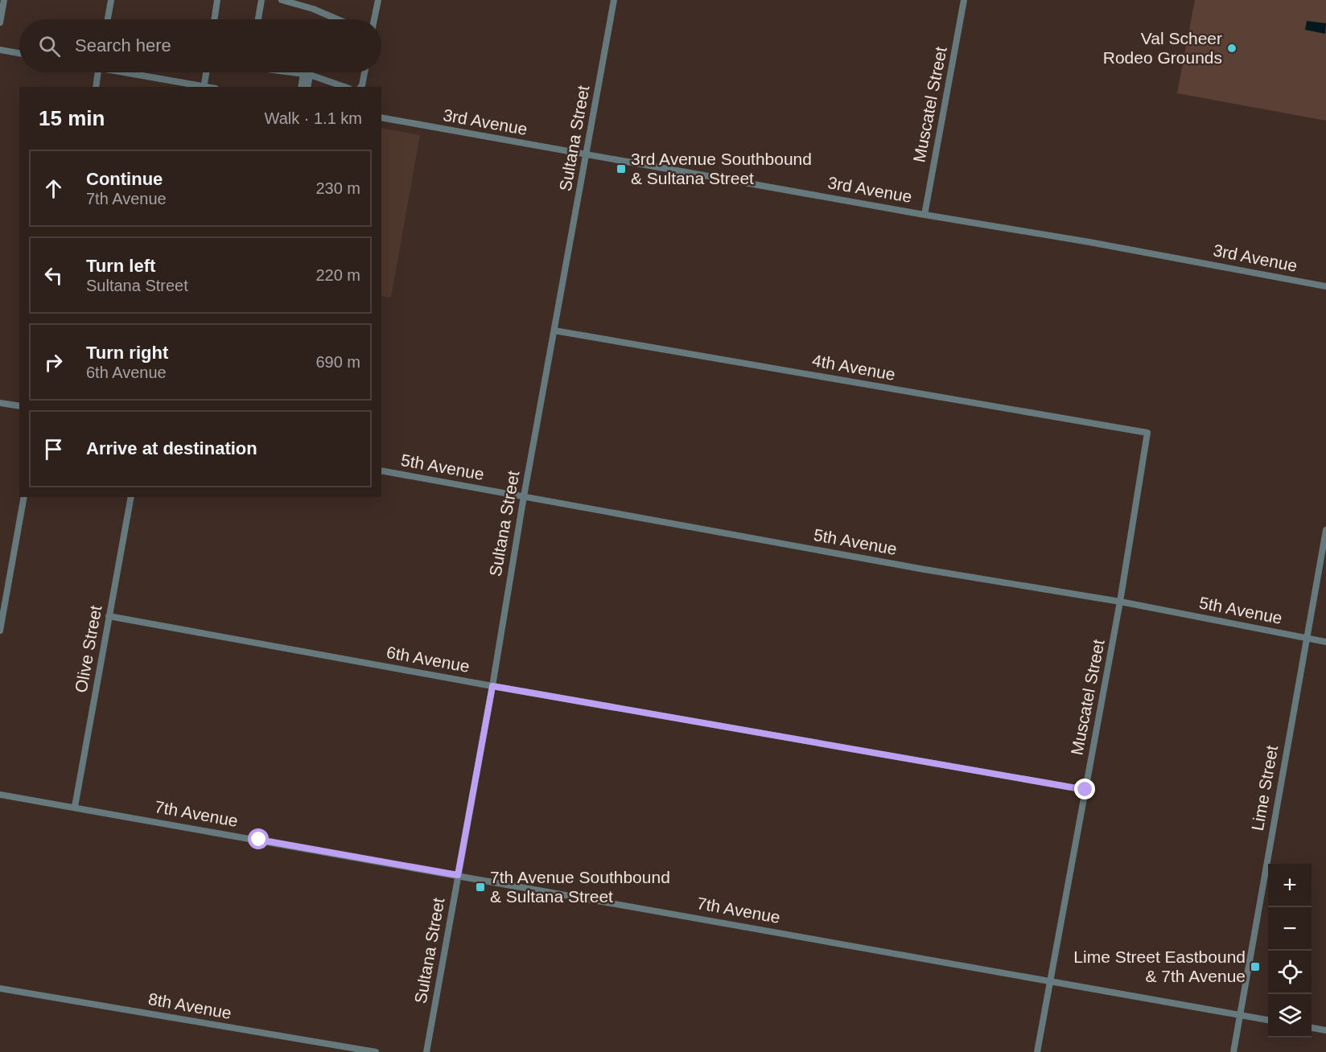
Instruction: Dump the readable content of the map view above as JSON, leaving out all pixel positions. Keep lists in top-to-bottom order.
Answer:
{
  "streets": {
    "street": [
      "Muscatel Street",
      "3rd Avenue",
      "Sultana Street",
      "4th Avenue",
      "5th Avenue",
      "Olive Street",
      "6th Avenue",
      "Lime Street",
      "7th Avenue",
      "8th Avenue"
    ]
  },
  "crossings": [
    ["Muscatel Street", "3rd Avenue"],
    ["Muscatel Street", "4th Avenue"],
    ["Muscatel Street", "5th Avenue"],
    ["Muscatel Street", "6th Avenue"],
    ["Muscatel Street", "7th Avenue"],
    ["3rd Avenue", "Sultana Street"],
    ["Sultana Street", "4th Avenue"],
    ["Sultana Street", "5th Avenue"],
    ["Sultana Street", "6th Avenue"],
    ["Sultana Street", "7th Avenue"],
    ["5th Avenue", "Lime Street"],
    ["Olive Street", "6th Avenue"],
    ["Olive Street", "7th Avenue"],
    ["Lime Street", "7th Avenue"]
  ],
  "places": {
    "other": ["Val Scheer Rodeo Grounds"],
    "transit": ["3rd Avenue Southbound & Sultana Street", "7th Avenue Southbound & Sultana Street", "Lime Street Eastbound & 7th Avenue"]
  },
  "page": {
    "search": "Search here",
    "heading": ["15 min", "Walk · 1.1 km"],
    "list": [
      ["Continue", "7th Avenue", "230 m"],
      ["Turn left", "Sultana Street", "220 m"],
      ["Turn right", "6th Avenue", "690 m"],
      "Arrive at destination"
    ],
    "map_buttons": ["+", "−"]
  }
}
